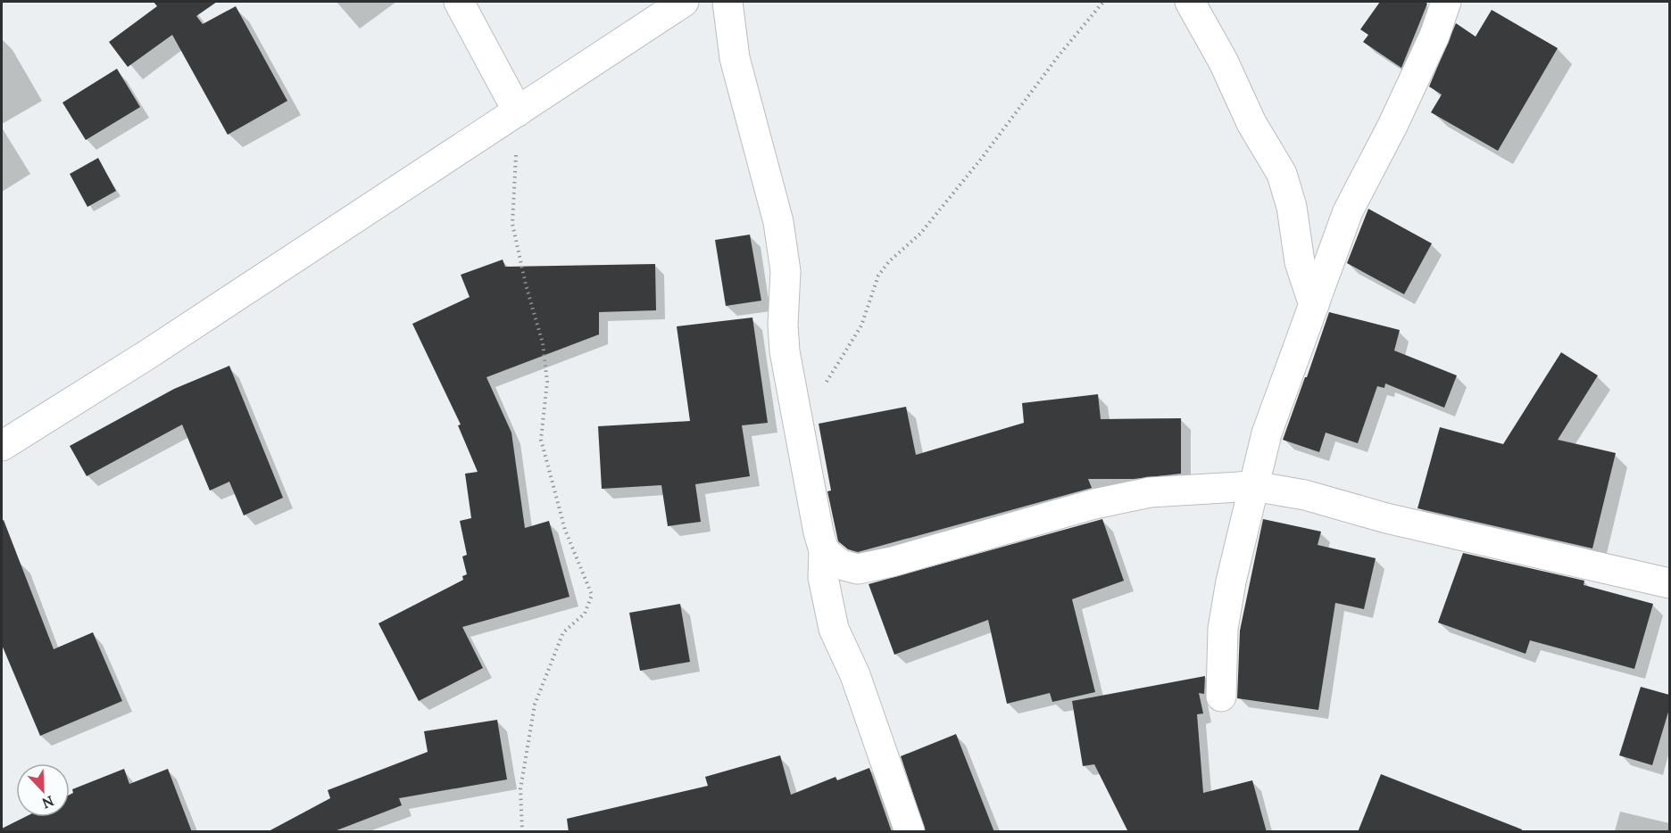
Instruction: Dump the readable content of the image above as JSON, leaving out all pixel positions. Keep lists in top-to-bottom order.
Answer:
{
  "north": "bottom right"
}
